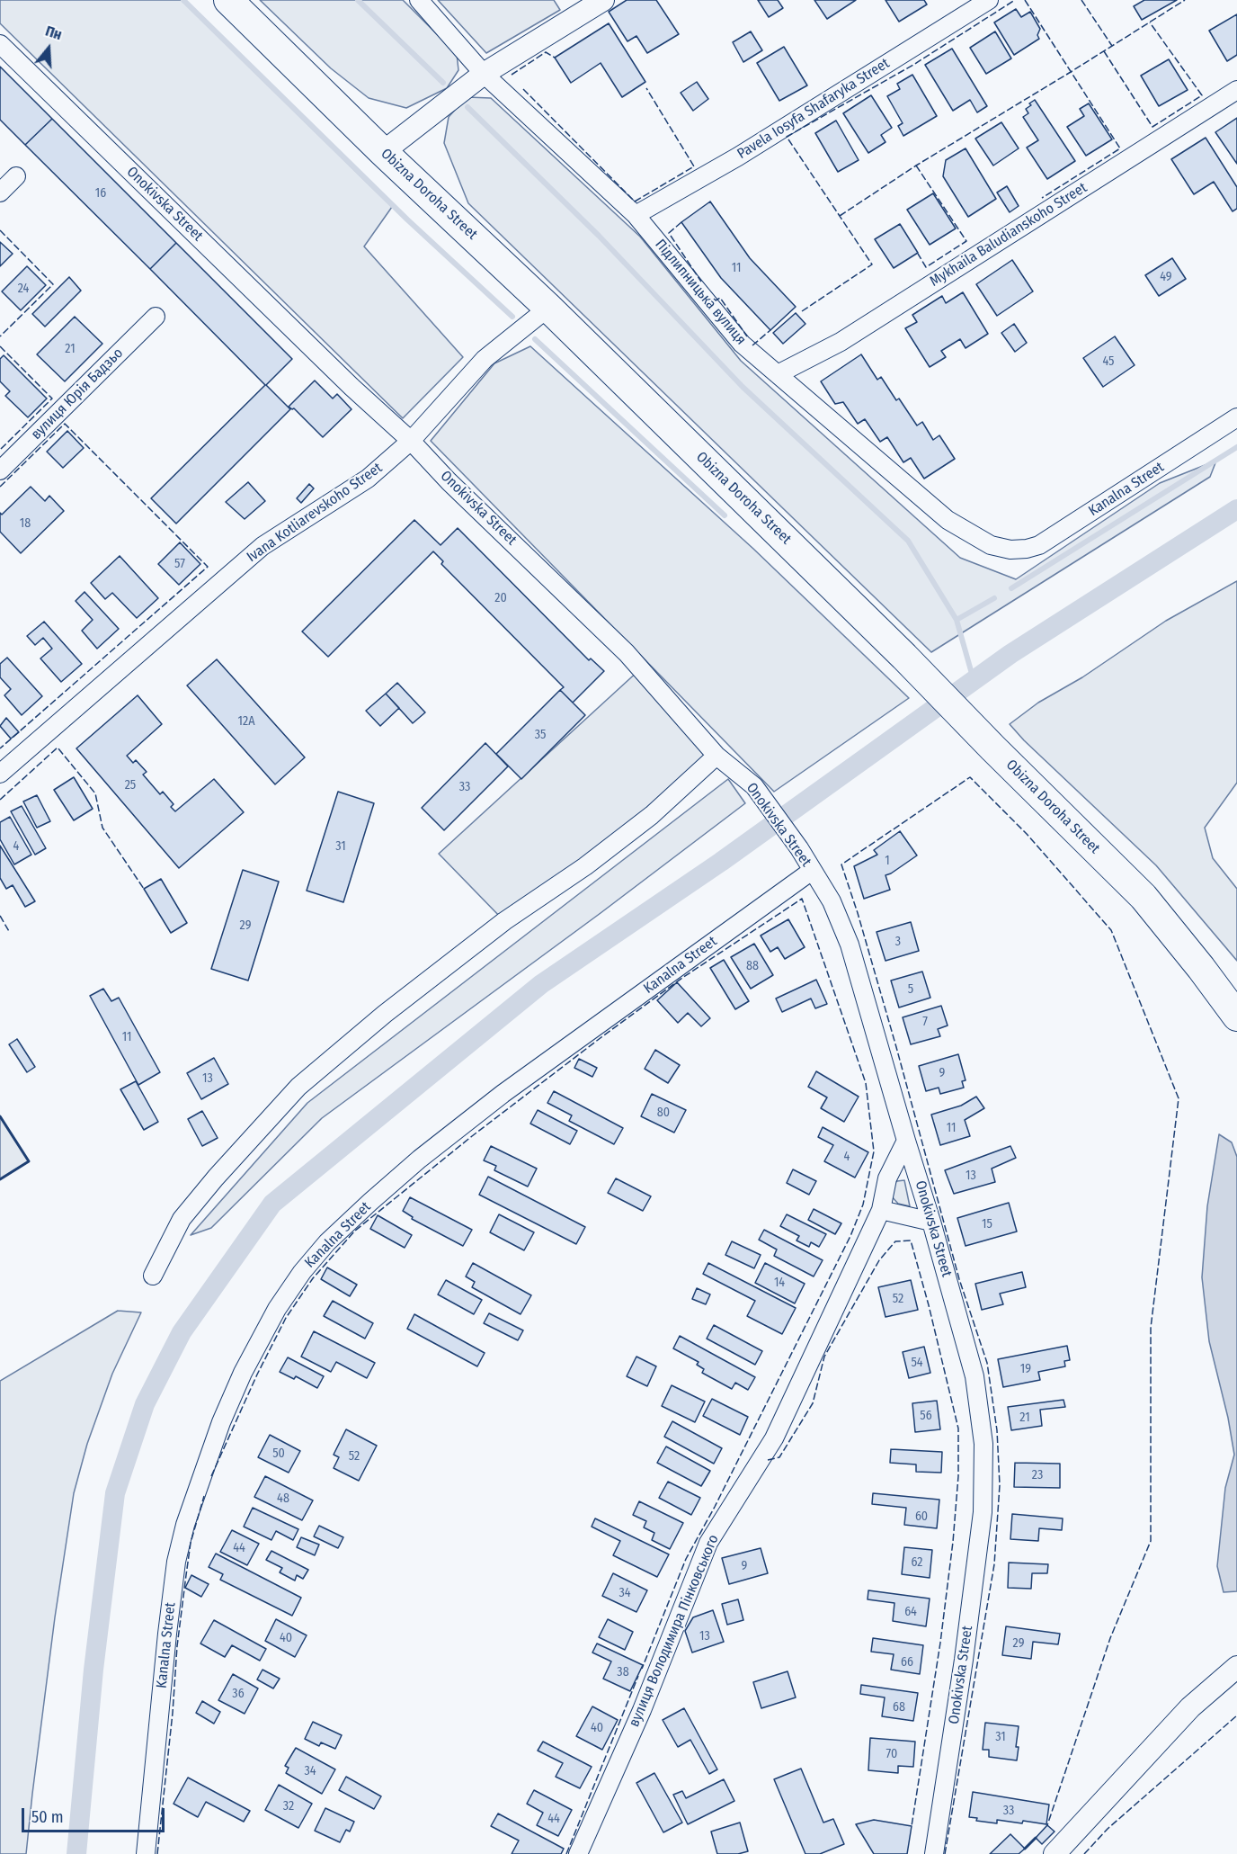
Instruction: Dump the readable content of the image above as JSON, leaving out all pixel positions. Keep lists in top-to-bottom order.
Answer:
{
  "streets": {
    "highway": ["Obizna Doroha Street"],
    "street": [
      "Pavela Iosyfa Shafaryka Street",
      "Onokivska Street",
      "Mykhaila Baludianskoho Street",
      "Підлипницька вулиця",
      "вулиця Юрія Бадзьо",
      "Kanalna Street",
      "Ivana Kotliarevskoho Street",
      "вулиця Володимира Пінковського"
    ]
  },
  "crossings": [
    ["Pavela Iosyfa Shafaryka Street", "Підлипницька вулиця"],
    ["Obizna Doroha Street", "Ivana Kotliarevskoho Street"],
    ["Onokivska Street", "Kanalna Street"],
    ["Onokivska Street", "Ivana Kotliarevskoho Street"],
    ["Onokivska Street", "вулиця Володимира Пінковського"],
    ["Mykhaila Baludianskoho Street", "Підлипницька вулиця"],
    ["Підлипницька вулиця", "Kanalna Street"]
  ],
  "house_numbers": [
    "16",
    "11",
    "49",
    "24",
    "21",
    "45",
    "18",
    "57",
    "20",
    "12А",
    "35",
    "25",
    "33",
    "4",
    "31",
    "1",
    "29",
    "3",
    "88",
    "5",
    "7",
    "11",
    "9",
    "13",
    "80",
    "11",
    "4",
    "13",
    "15",
    "14",
    "52",
    "54",
    "19",
    "56",
    "21",
    "50",
    "52",
    "23",
    "48",
    "60",
    "44",
    "62",
    "9",
    "34",
    "64",
    "13",
    "40",
    "29",
    "66",
    "38",
    "36",
    "68",
    "40",
    "31",
    "70",
    "34",
    "32",
    "33",
    "44"
  ],
  "scale_bar": "50 m",
  "north": "top"
}
